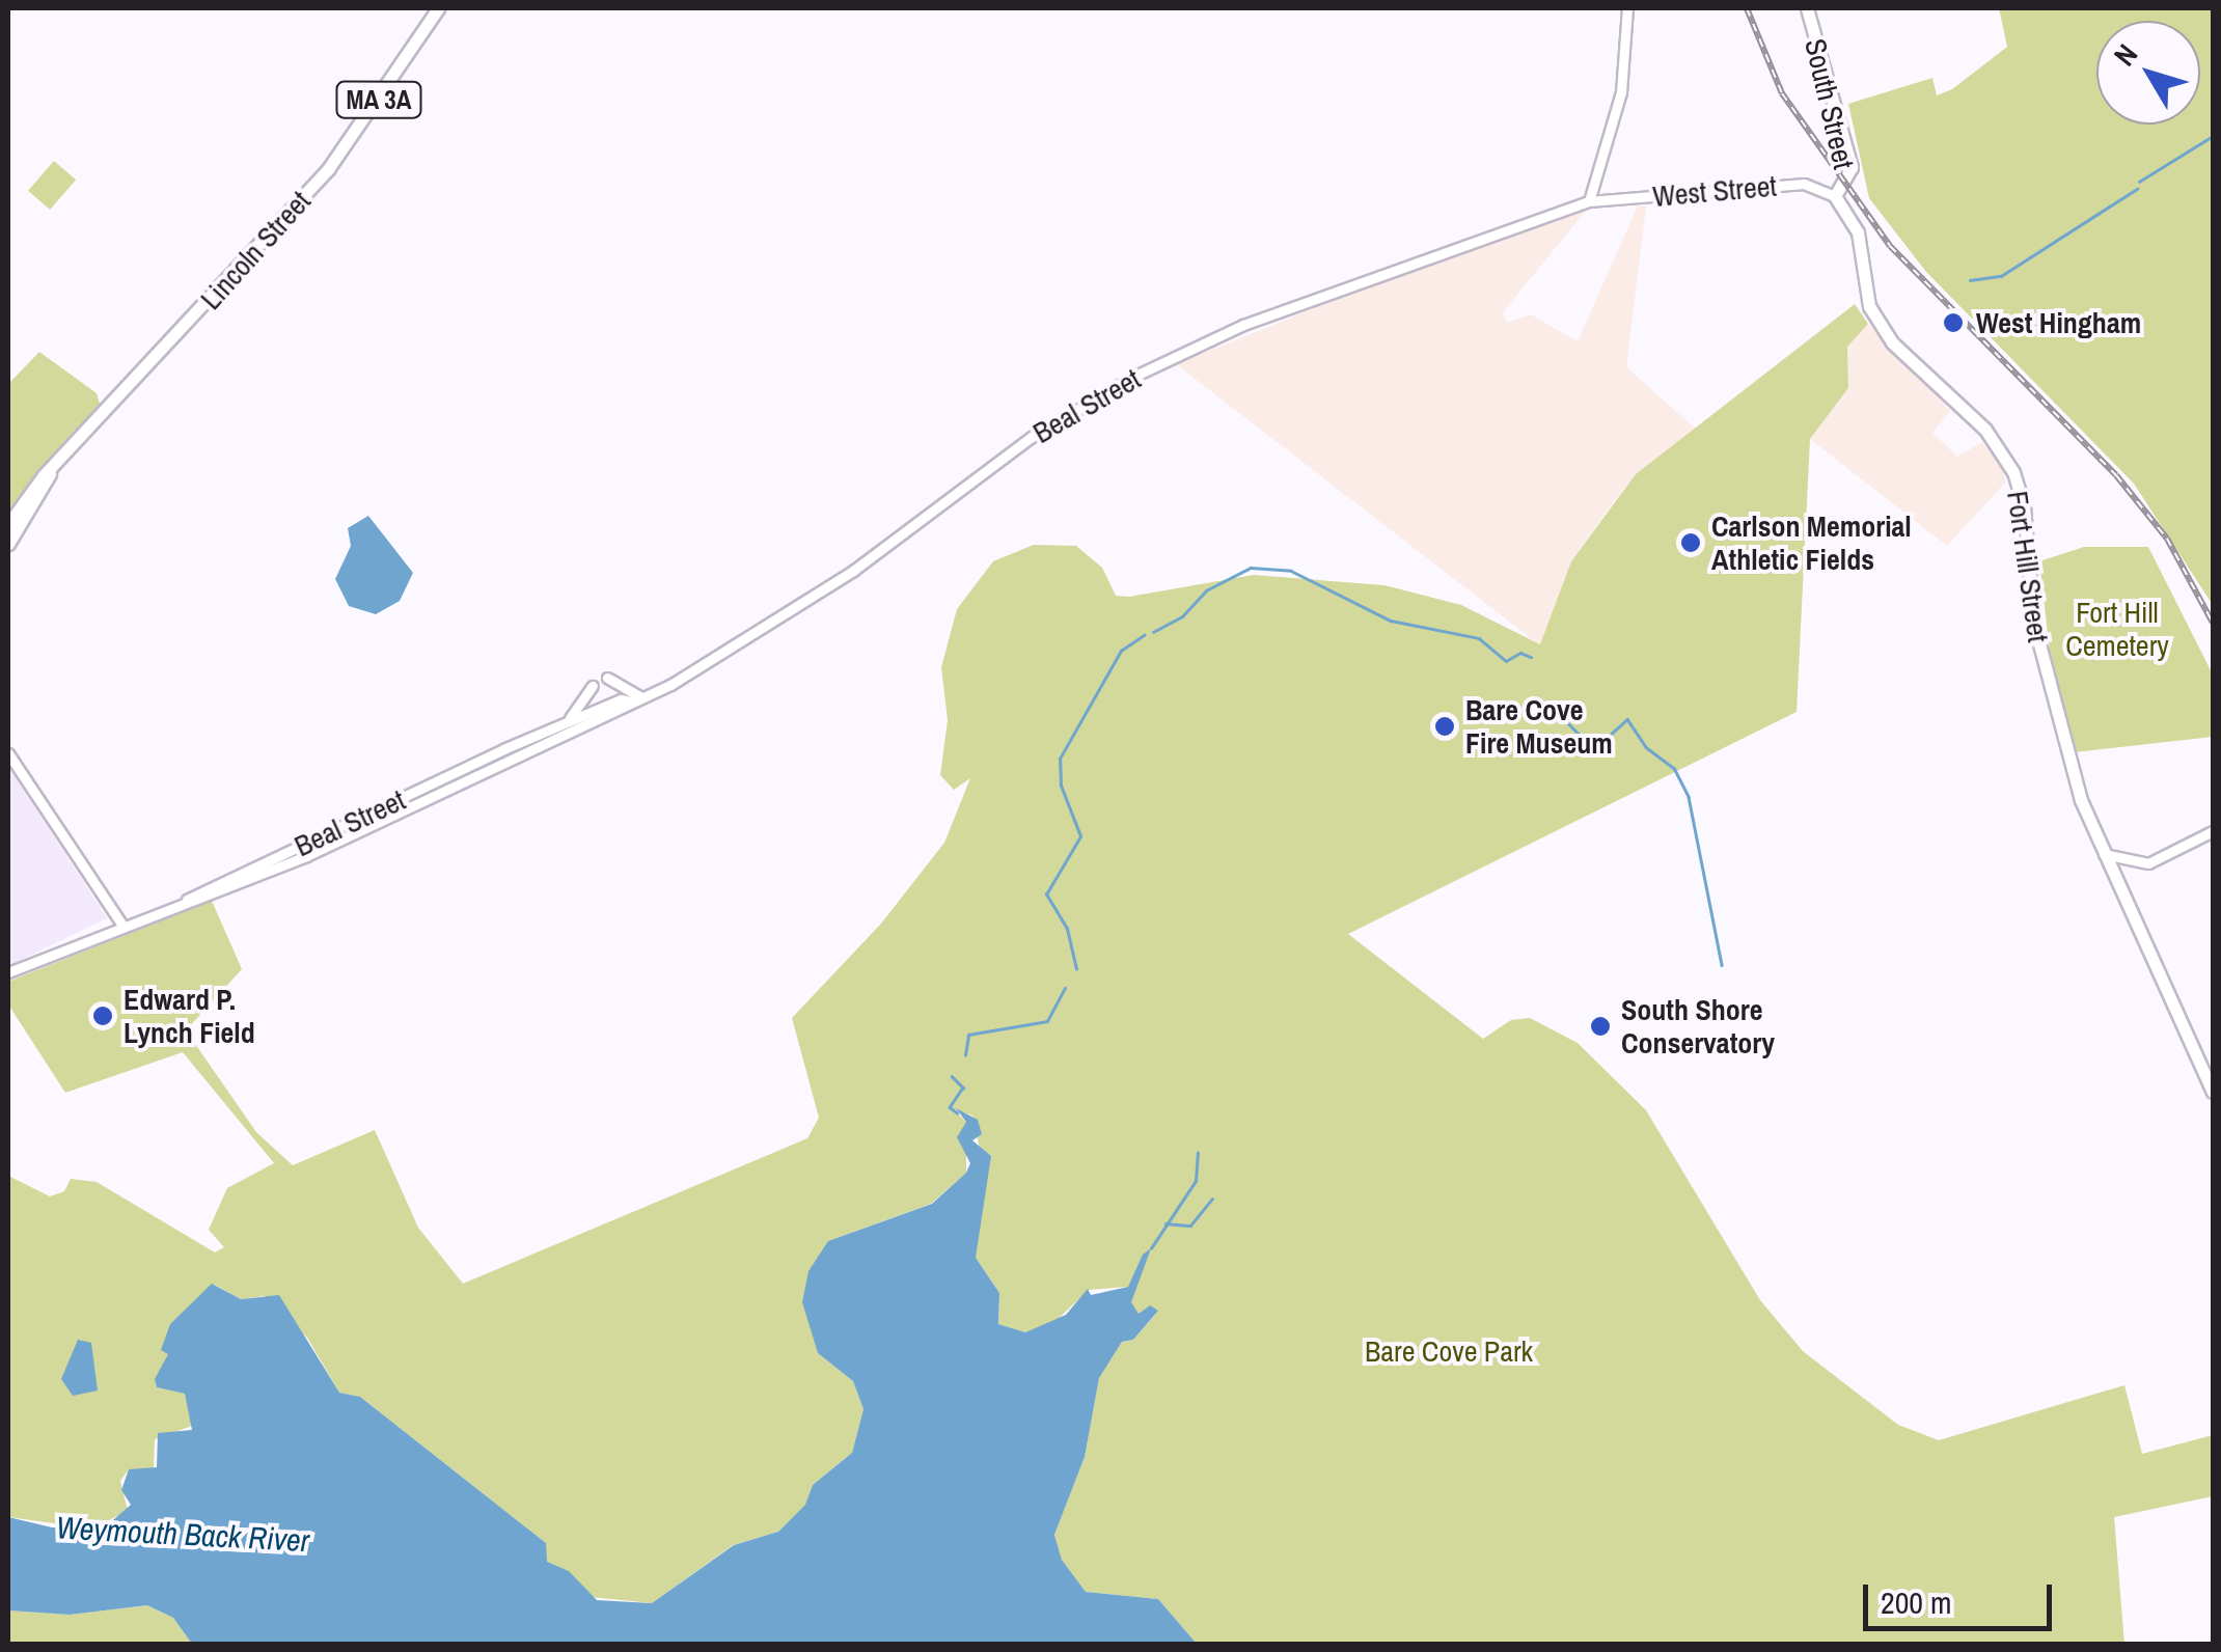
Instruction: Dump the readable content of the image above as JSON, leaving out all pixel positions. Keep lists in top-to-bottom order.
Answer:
{
  "streets": {
    "main road": [
      "MA 3A",
      "South Street",
      "Lincoln Street",
      "Fort Hill Street"
    ],
    "street": ["West Street", "Beal Street"]
  },
  "crossings": [
    ["South Street", "West Street"],
    ["South Street", "Fort Hill Street"],
    ["West Street", "Beal Street"],
    ["West Street", "Fort Hill Street"]
  ],
  "water": ["Weymouth Back River"],
  "parks": ["Fort Hill Cemetery", "Bare Cove Park"],
  "places": [
    "West Hingham",
    "Carlson Memorial Athletic Fields",
    "Bare Cove Fire Museum",
    "Edward P. Lynch Field",
    "South Shore Conservatory"
  ],
  "scale_bar": "200 m",
  "north": "top left"
}
